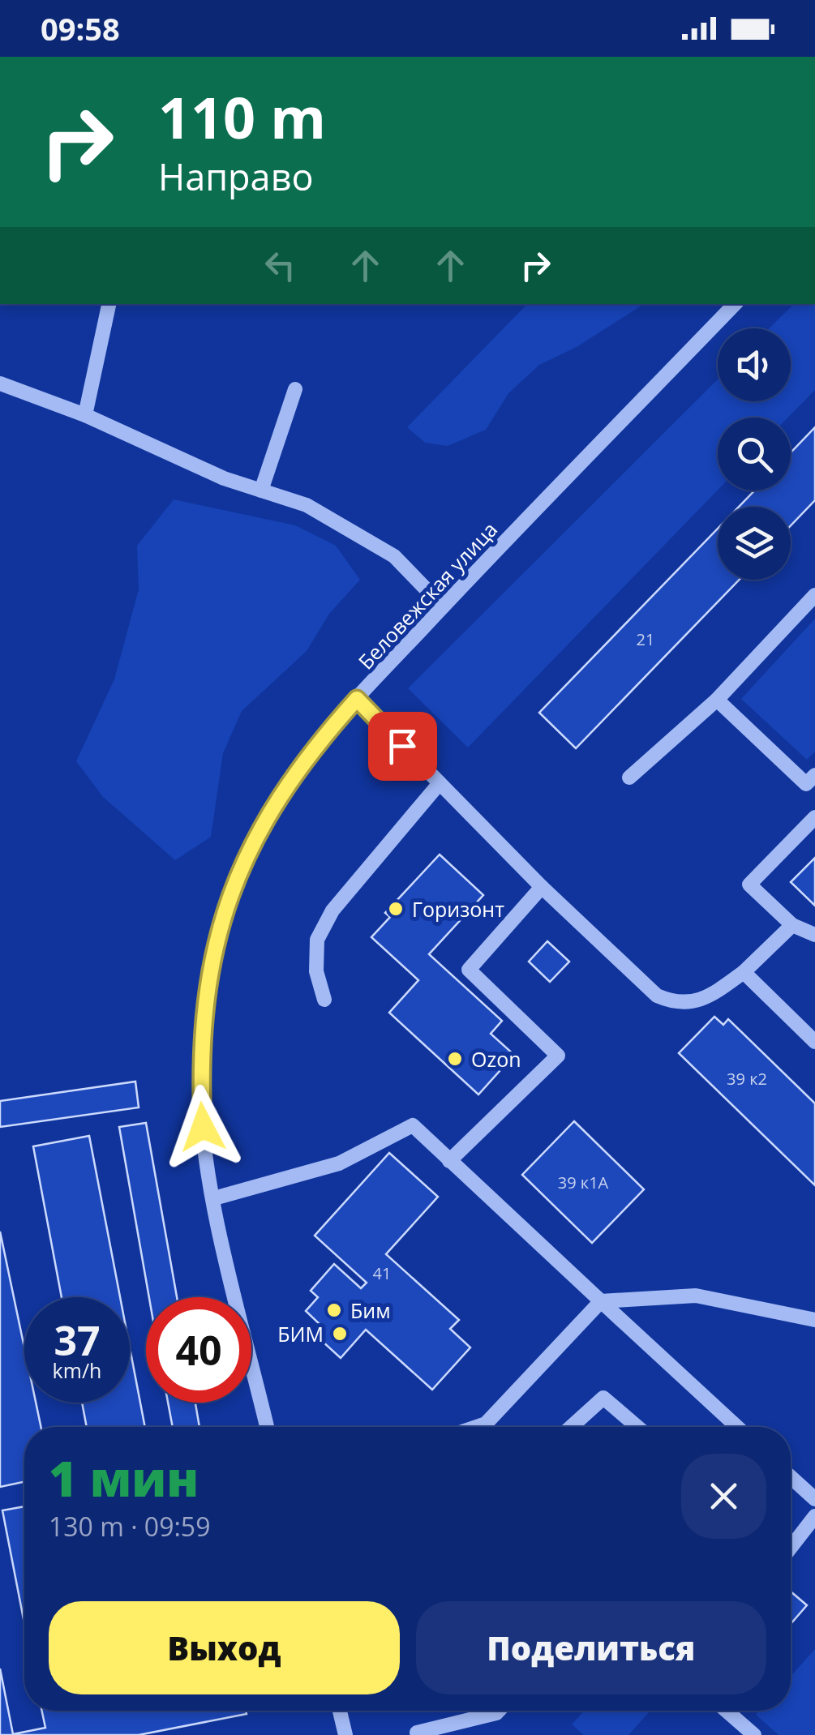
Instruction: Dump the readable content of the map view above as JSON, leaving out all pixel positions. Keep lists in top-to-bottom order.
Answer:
{
  "streets": {
    "street": ["Беловежская улица"]
  },
  "places": [
    "Горизонт",
    "Ozon",
    "Бим",
    "БИМ"
  ],
  "house_numbers": [
    "21",
    "39 к2",
    "39 к1А",
    "41"
  ],
  "page": {
    "status": "09:58",
    "turn": ["110 m", "Направо"],
    "speed": "37 km/h",
    "limit": "40",
    "heading": ["1 мин", "130 m · 09:59"],
    "buttons": ["Выход", "Поделиться"]
  }
}
